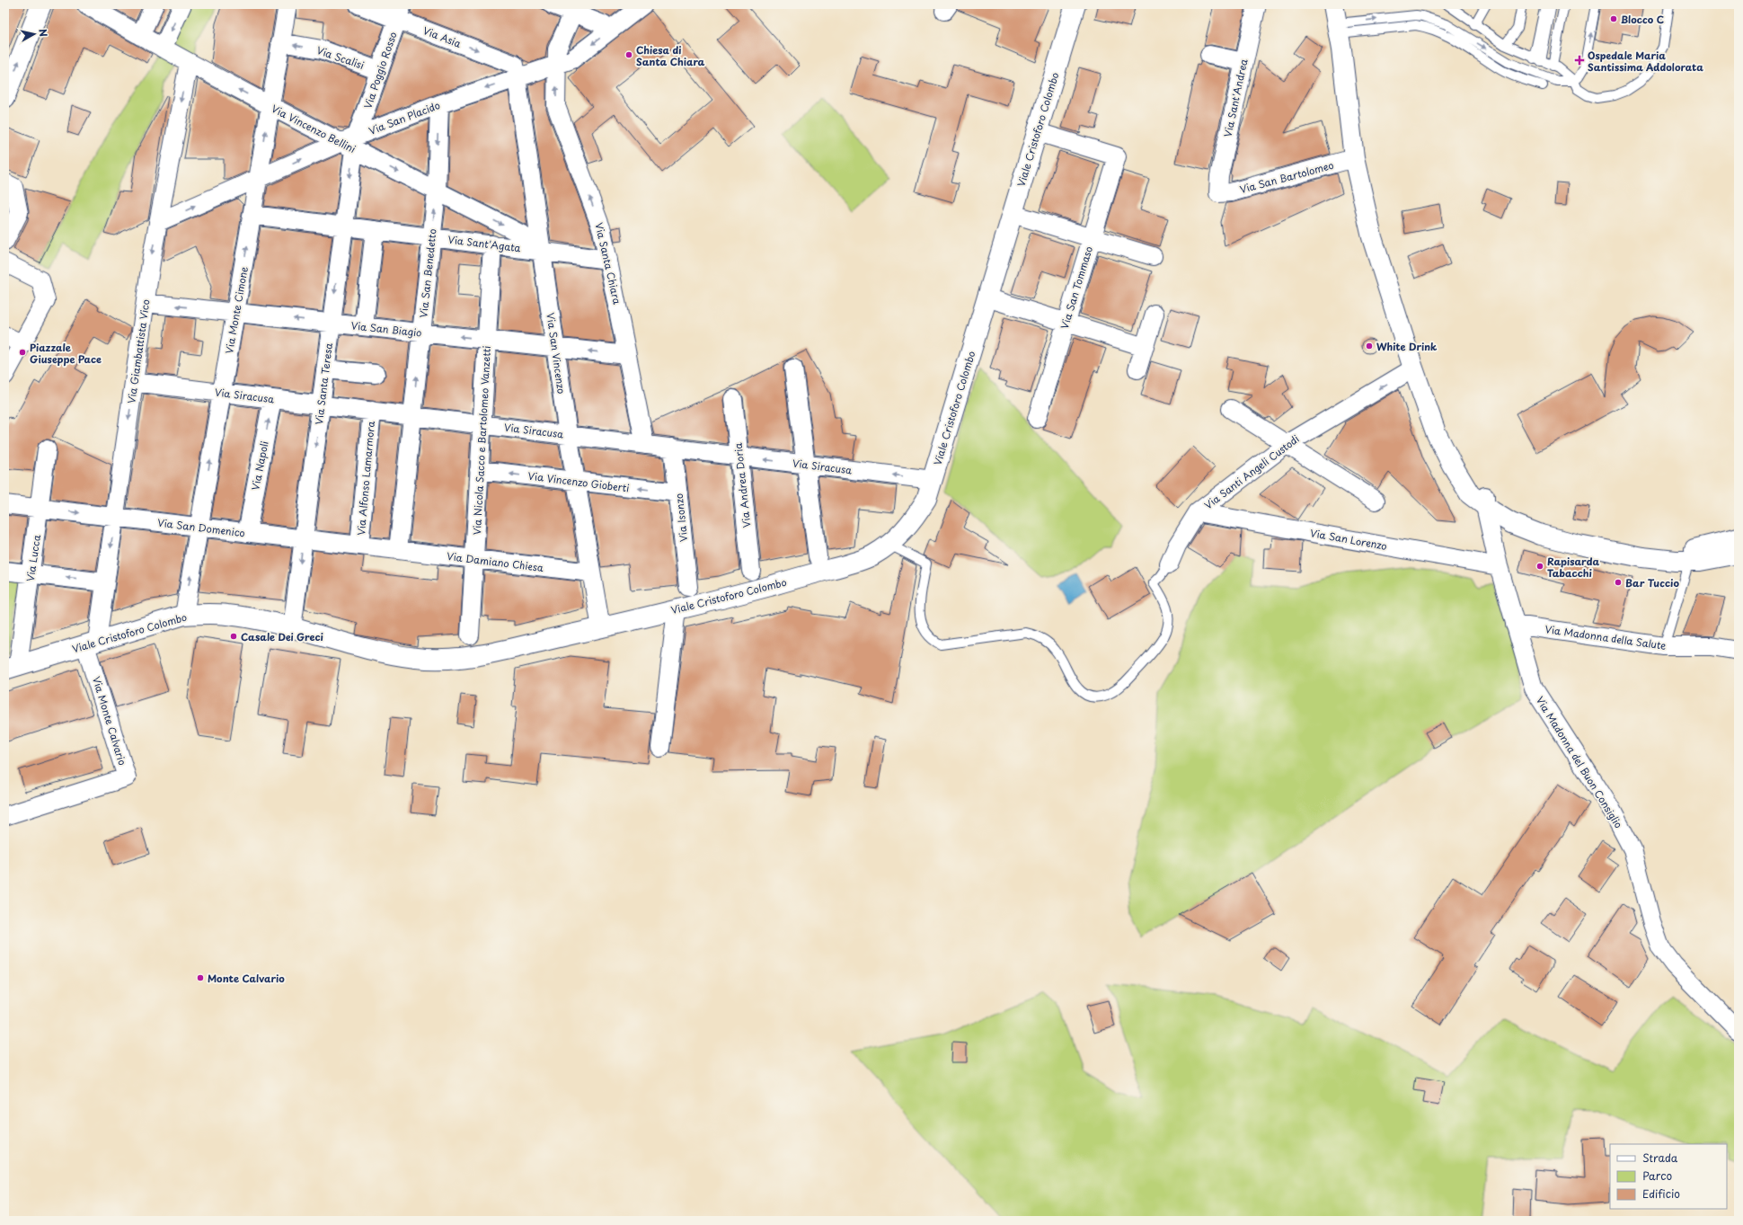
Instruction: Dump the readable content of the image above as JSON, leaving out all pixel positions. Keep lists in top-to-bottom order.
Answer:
{
  "streets": {
    "street": [
      "Via Asia",
      "Via Scalisi",
      "Via Poggio Rosso",
      "Via Sant'Andrea",
      "Via San Placido",
      "Via Vincenzo Bellini",
      "Viale Cristoforo Colombo",
      "Via San Bartolomeo",
      "Via Sant'Agata",
      "Via Santa Chiara",
      "Via San Benedetto",
      "Via San Tommaso",
      "Via Monte Cimone",
      "Via San Biagio",
      "Via Giambattista Vico",
      "Via San Vincenzo",
      "Via Santa Teresa",
      "Via Siracusa",
      "Via Nicola Sacco e Bartolomeo Vanzetti",
      "Via Napoli",
      "Via Santi Angeli Custodi",
      "Via Alfonso Lamarmora",
      "Via Vincenzo Gioberti",
      "Via Andrea Doria",
      "Via Isonzo",
      "Via San Domenico",
      "Via San Lorenzo",
      "Via Lucca",
      "Via Damiano Chiesa",
      "Via Madonna della Salute",
      "Via Monte Calvario",
      "Via Madonna del Buon Consiglio"
    ]
  },
  "crossings": [
    ["Via Asia", "Via Poggio Rosso"],
    ["Via Asia", "Via San Placido"],
    ["Via Asia", "Via San Vincenzo"],
    ["Via Scalisi", "Via Poggio Rosso"],
    ["Via Scalisi", "Via Monte Cimone"],
    ["Via Poggio Rosso", "Via San Placido"],
    ["Via Poggio Rosso", "Via Vincenzo Bellini"],
    ["Via Poggio Rosso", "Via Santa Teresa"],
    ["Via Sant'Andrea", "Via San Bartolomeo"],
    ["Via San Placido", "Via Vincenzo Bellini"],
    ["Via San Placido", "Via Santa Chiara"],
    ["Via San Placido", "Via San Benedetto"],
    ["Via San Placido", "Via Monte Cimone"],
    ["Via San Placido", "Via Giambattista Vico"],
    ["Via San Placido", "Via San Vincenzo"],
    ["Via San Placido", "Via Santa Teresa"],
    ["Via Vincenzo Bellini", "Via Sant'Agata"],
    ["Via Vincenzo Bellini", "Via San Benedetto"],
    ["Via Vincenzo Bellini", "Via Monte Cimone"],
    ["Via Vincenzo Bellini", "Via Giambattista Vico"],
    ["Via Vincenzo Bellini", "Via San Vincenzo"],
    ["Via Vincenzo Bellini", "Via Santa Teresa"],
    ["Viale Cristoforo Colombo", "Via San Tommaso"],
    ["Viale Cristoforo Colombo", "Via Monte Cimone"],
    ["Viale Cristoforo Colombo", "Via Giambattista Vico"],
    ["Viale Cristoforo Colombo", "Via San Vincenzo"],
    ["Viale Cristoforo Colombo", "Via Santa Teresa"],
    ["Viale Cristoforo Colombo", "Via Siracusa"],
    ["Viale Cristoforo Colombo", "Via Lucca"],
    ["Viale Cristoforo Colombo", "Via Monte Calvario"],
    ["Via Sant'Agata", "Via Santa Chiara"],
    ["Via Sant'Agata", "Via San Benedetto"],
    ["Via Sant'Agata", "Via Monte Cimone"],
    ["Via Sant'Agata", "Via San Vincenzo"],
    ["Via Sant'Agata", "Via Santa Teresa"],
    ["Via Sant'Agata", "Via Nicola Sacco e Bartolomeo Vanzetti"],
    ["Via Santa Chiara", "Via San Biagio"],
    ["Via Santa Chiara", "Via Siracusa"],
    ["Via San Benedetto", "Via San Biagio"],
    ["Via San Benedetto", "Via Siracusa"],
    ["Via San Benedetto", "Via San Domenico"],
    ["Via San Benedetto", "Via Damiano Chiesa"],
    ["Via Monte Cimone", "Via San Biagio"],
    ["Via Monte Cimone", "Via Siracusa"],
    ["Via Monte Cimone", "Via San Domenico"],
    ["Via San Biagio", "Via Giambattista Vico"],
    ["Via San Biagio", "Via San Vincenzo"],
    ["Via San Biagio", "Via Santa Teresa"],
    ["Via San Biagio", "Via Nicola Sacco e Bartolomeo Vanzetti"],
    ["Via Giambattista Vico", "Via Siracusa"],
    ["Via Giambattista Vico", "Via San Domenico"],
    ["Via Giambattista Vico", "Via Monte Calvario"],
    ["Via San Vincenzo", "Via Siracusa"],
    ["Via San Vincenzo", "Via Vincenzo Gioberti"],
    ["Via San Vincenzo", "Via Damiano Chiesa"],
    ["Via Santa Teresa", "Via Siracusa"],
    ["Via Santa Teresa", "Via San Domenico"],
    ["Via Siracusa", "Via Nicola Sacco e Bartolomeo Vanzetti"],
    ["Via Siracusa", "Via Napoli"],
    ["Via Siracusa", "Via Alfonso Lamarmora"],
    ["Via Siracusa", "Via Andrea Doria"],
    ["Via Siracusa", "Via Isonzo"],
    ["Via Nicola Sacco e Bartolomeo Vanzetti", "Via Vincenzo Gioberti"],
    ["Via Nicola Sacco e Bartolomeo Vanzetti", "Via Damiano Chiesa"],
    ["Via Napoli", "Via San Domenico"],
    ["Via Santi Angeli Custodi", "Via San Lorenzo"],
    ["Via Alfonso Lamarmora", "Via San Domenico"],
    ["Via Vincenzo Gioberti", "Via Isonzo"],
    ["Via San Domenico", "Via Lucca"],
    ["Via San Domenico", "Via Damiano Chiesa"],
    ["Via San Lorenzo", "Via Madonna del Buon Consiglio"],
    ["Via Madonna della Salute", "Via Madonna del Buon Consiglio"]
  ],
  "one_way": [
    "Via Scalisi",
    "Via Santa Chiara",
    "Via Monte Cimone",
    "Via San Biagio",
    "Via Giambattista Vico",
    "Via Santa Teresa",
    "Via Napoli",
    "Via Santi Angeli Custodi",
    "Via Vincenzo Gioberti"
  ],
  "places": {
    "other": [
      "Blocco C",
      "Chiesa di Santa Chiara",
      "White Drink",
      "Piazzale Giuseppe Pace",
      "Rapisarda Tabacchi",
      "Bar Tuccio",
      "Casale Dei Greci",
      "Monte Calvario"
    ],
    "health": ["Ospedale Maria Santissima Addolorata"]
  },
  "legend": ["Strada", "Parco", "Edificio"],
  "north": "right"
}
